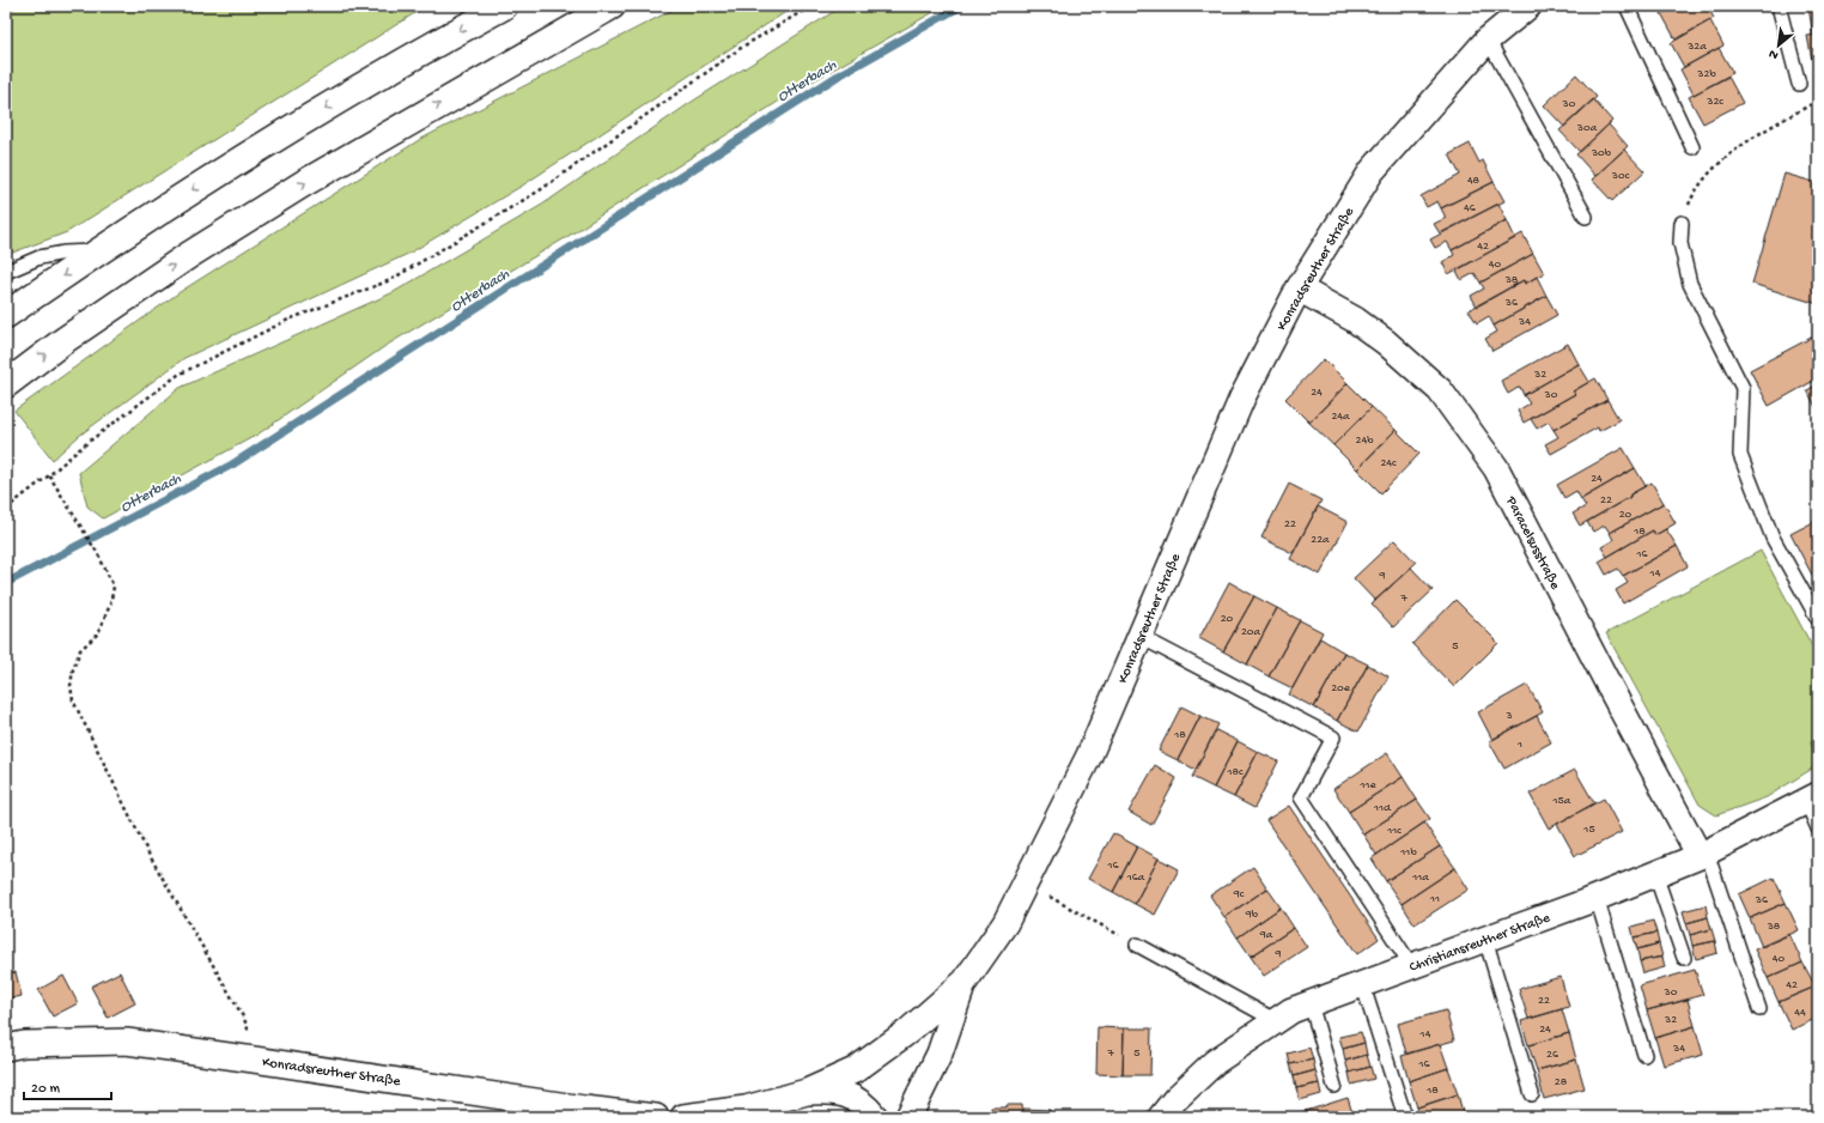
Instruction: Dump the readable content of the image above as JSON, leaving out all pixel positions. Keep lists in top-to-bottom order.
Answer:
{
  "streets": {
    "street": ["Konradsreuther Straße", "Paracelsusstraße", "Christiansreuther Straße"]
  },
  "crossings": [
    ["Konradsreuther Straße", "Paracelsusstraße"],
    ["Paracelsusstraße", "Christiansreuther Straße"]
  ],
  "water": ["Otterbach"],
  "house_numbers": [
    "32a",
    "32b",
    "32c",
    "30",
    "30a",
    "30b",
    "30c",
    "48",
    "46",
    "42",
    "40",
    "38",
    "36",
    "34",
    "32",
    "24",
    "30",
    "24a",
    "24b",
    "24c",
    "24",
    "22",
    "20",
    "22",
    "18",
    "22a",
    "16",
    "14",
    "9",
    "7",
    "20",
    "20a",
    "5",
    "20e",
    "3",
    "18",
    "1",
    "18c",
    "11e",
    "15a",
    "11d",
    "15",
    "11c",
    "11b",
    "16",
    "16a",
    "11a",
    "9c",
    "11",
    "36",
    "9b",
    "38",
    "9a",
    "9",
    "40",
    "42",
    "30",
    "22",
    "44",
    "32",
    "24",
    "14",
    "34",
    "7",
    "5",
    "26",
    "16",
    "28",
    "18"
  ],
  "scale_bar": "20 m",
  "north": "bottom left"
}
